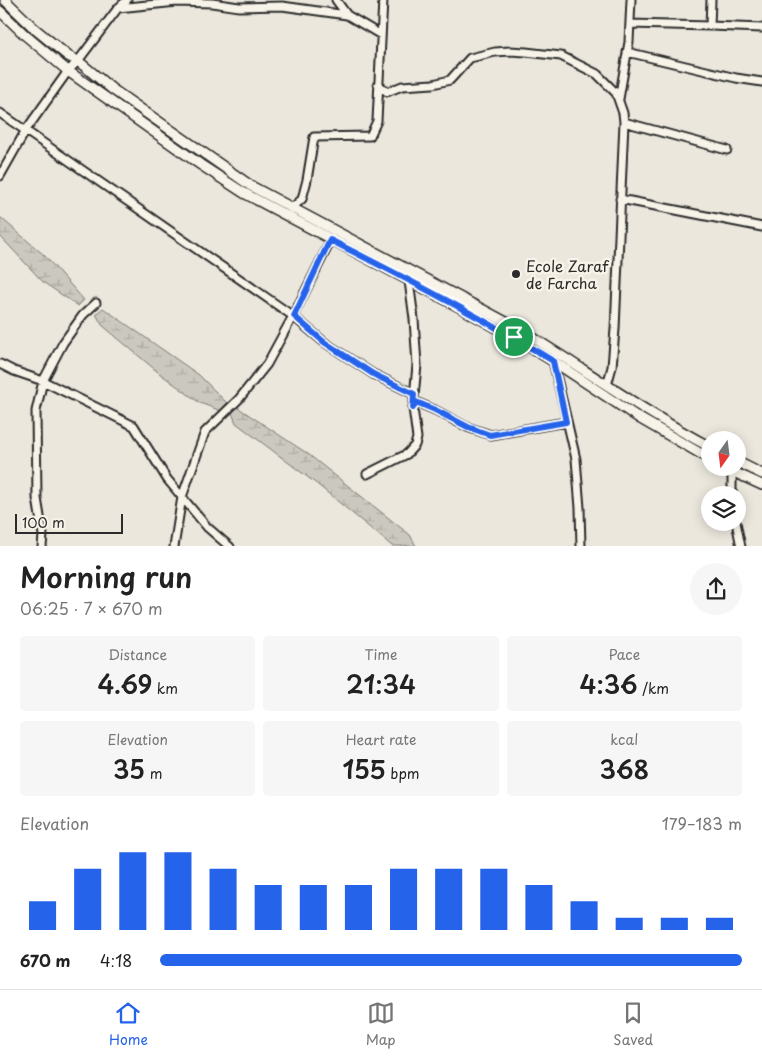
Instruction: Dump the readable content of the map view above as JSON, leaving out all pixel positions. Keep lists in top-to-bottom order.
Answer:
{
  "places": ["Ecole Zaraf de Farcha"],
  "scale_bar": "100 m",
  "north": "bottom",
  "page": {
    "scale": "100 m",
    "heading": ["Morning run", "06:25 · 7 × 670 m"],
    "stats": [
      ["Distance", "4.69 km"],
      ["Time", "21:34"],
      ["Pace", "4:36 /km"],
      ["Elevation", "35 m"],
      ["Heart rate", "155 bpm"],
      ["kcal", "368"]
    ],
    "chart": ["Elevation", "179–183 m"],
    "list": [
      {
        "name": "670 m",
        "note": "4:18"
      }
    ],
    "tabs": ["Home", "Map", "Saved"]
  }
}
